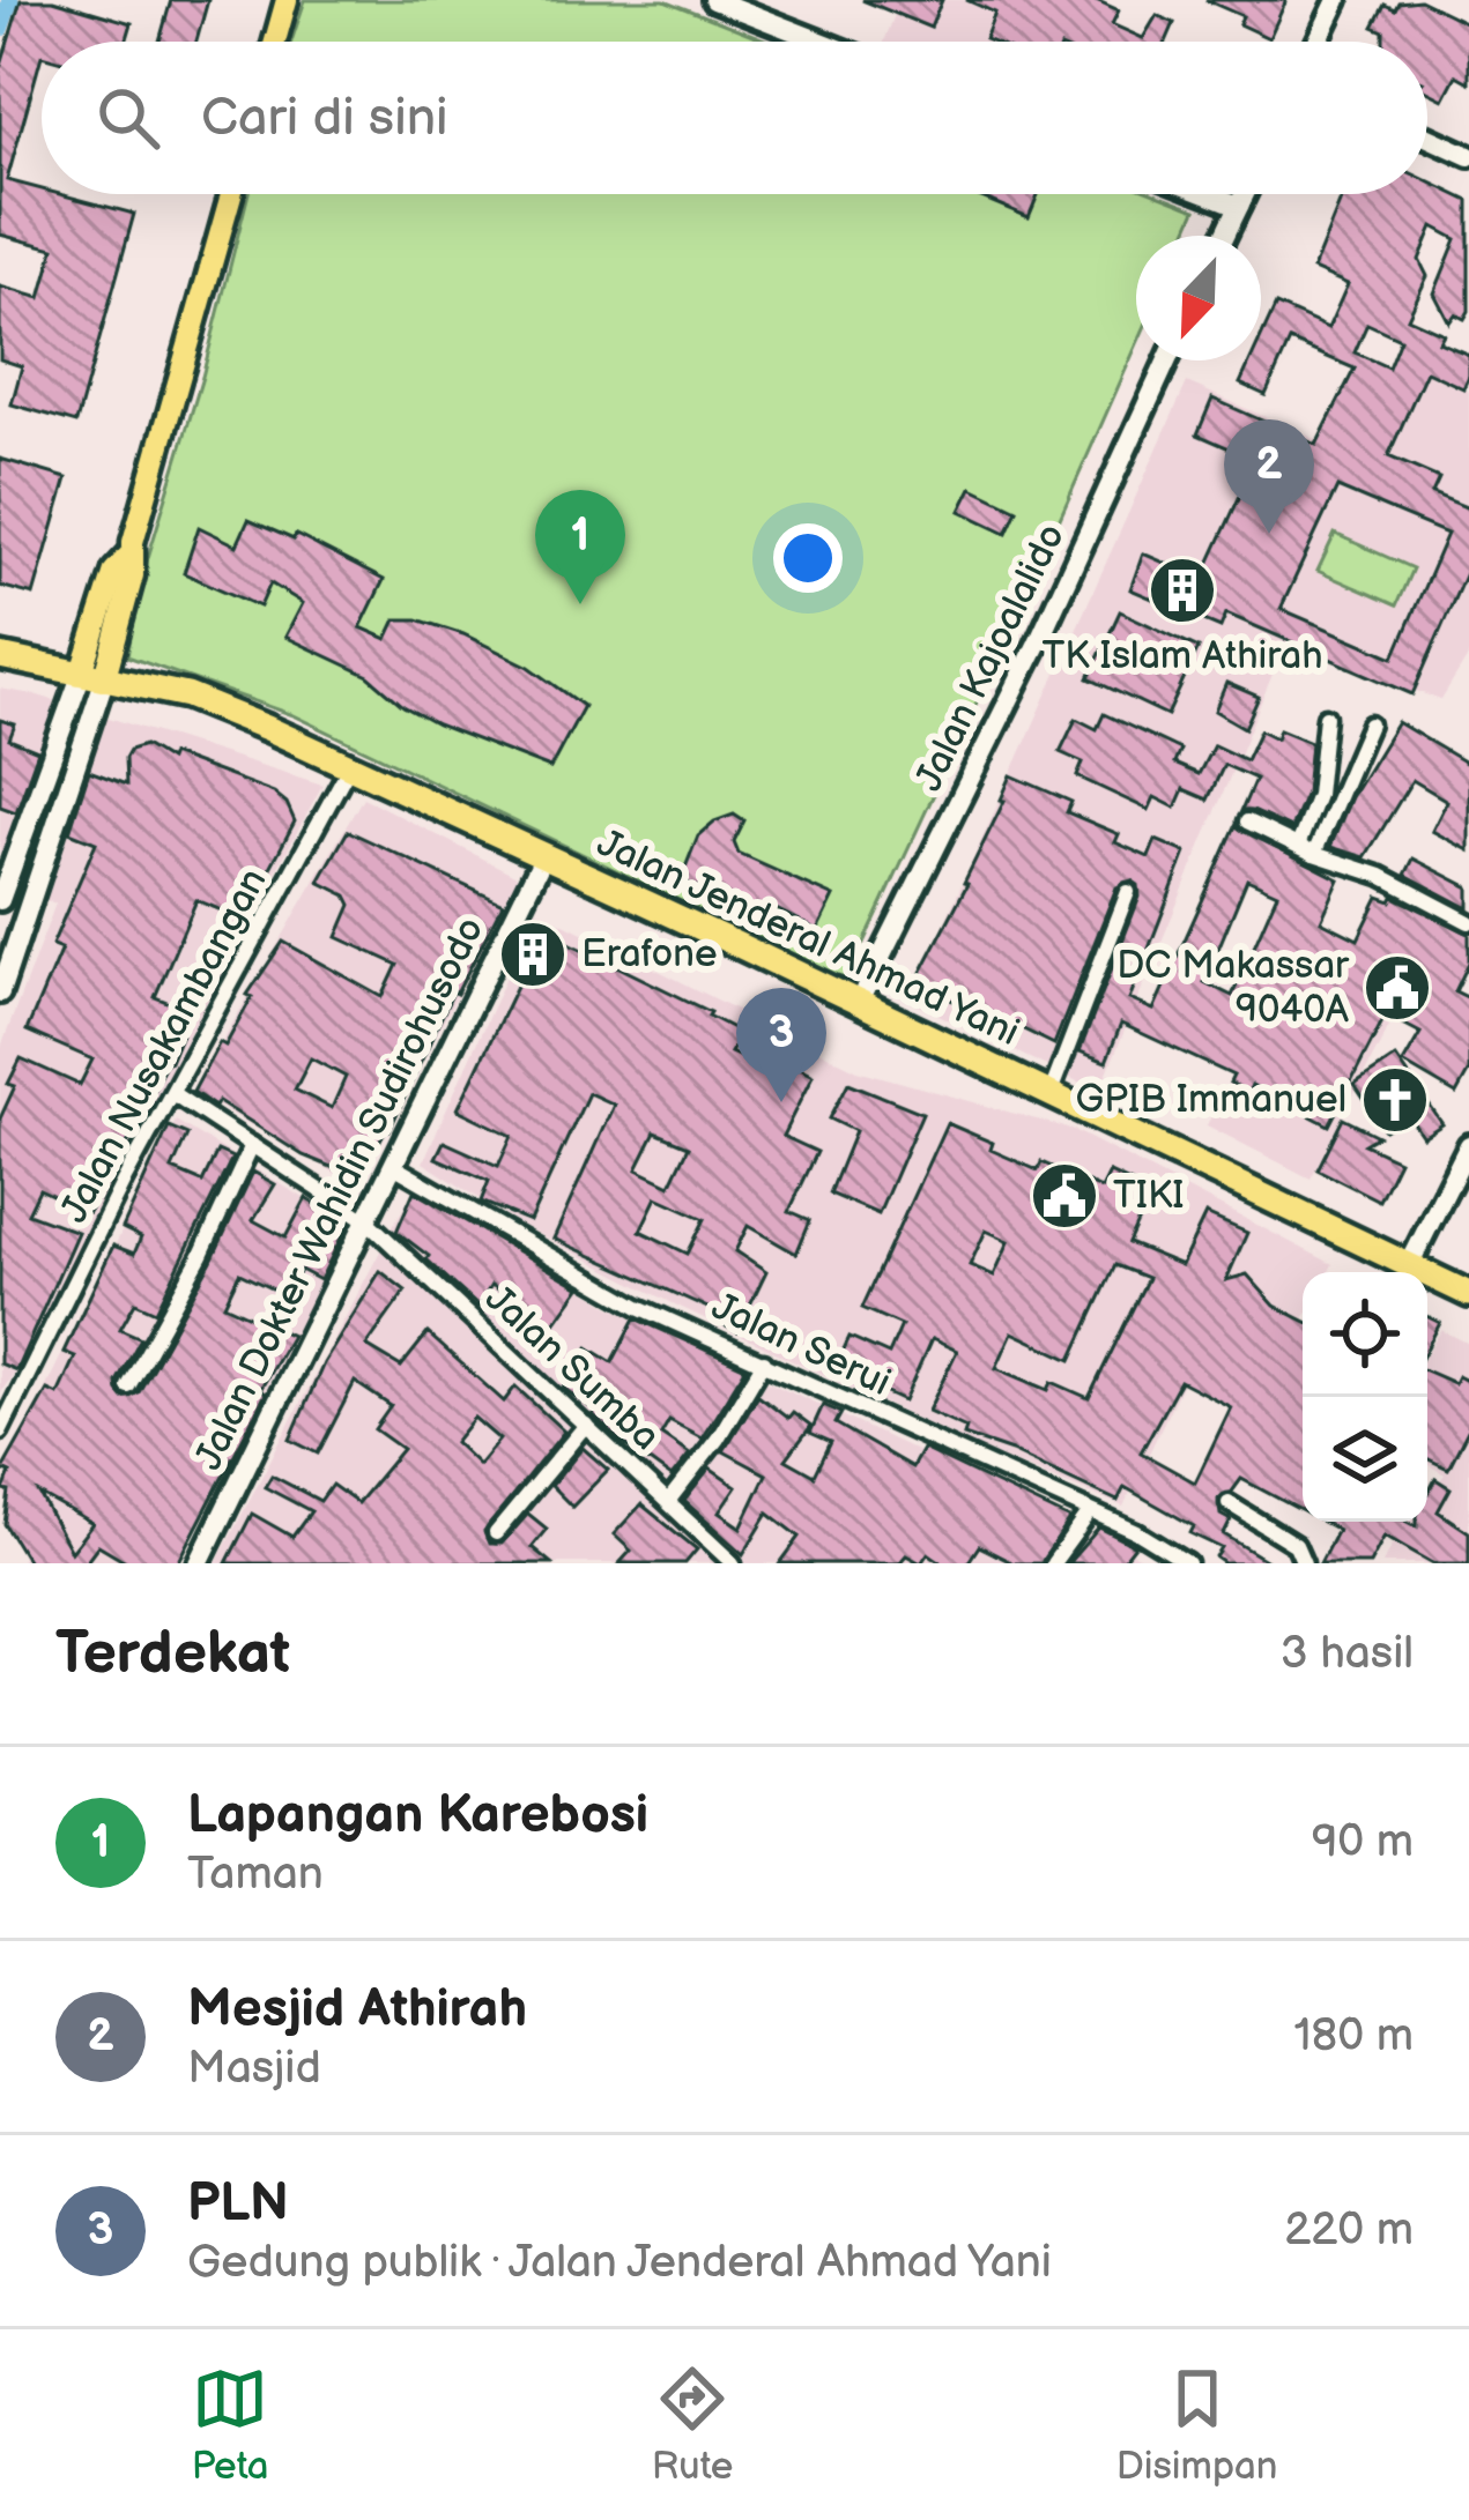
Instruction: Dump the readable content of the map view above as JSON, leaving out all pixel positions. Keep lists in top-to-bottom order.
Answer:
{
  "streets": {
    "highway": ["Jalan Jenderal Ahmad Yani"],
    "street": [
      "Jalan Kajoalalido",
      "Jalan Nusakambangan",
      "Jalan Dokter Wahidin Sudirohusodo",
      "Jalan Serui",
      "Jalan Sumba"
    ]
  },
  "crossings": [
    ["Jalan Kajoalalido", "Jalan Jenderal Ahmad Yani"],
    ["Jalan Jenderal Ahmad Yani", "Jalan Nusakambangan"],
    ["Jalan Jenderal Ahmad Yani", "Jalan Dokter Wahidin Sudirohusodo"],
    ["Jalan Nusakambangan", "Jalan Sumba"],
    ["Jalan Dokter Wahidin Sudirohusodo", "Jalan Serui"],
    ["Jalan Dokter Wahidin Sudirohusodo", "Jalan Sumba"]
  ],
  "places": {
    "building": ["TK Islam Athirah", "Erafone"],
    "public building": ["DC Makassar 9040A", "TIKI"],
    "church": ["GPIB Immanuel"]
  },
  "north": "bottom left",
  "page": {
    "search": "Cari di sini",
    "pins": ["2", "1", "3"],
    "heading": ["Terdekat", "3 hasil"],
    "list": [
      {
        "mark": "1",
        "name": "Lapangan Karebosi",
        "note": "Taman",
        "value": "90 m"
      },
      {
        "mark": "2",
        "name": "Mesjid Athirah",
        "note": "Masjid",
        "value": "180 m"
      },
      {
        "mark": "3",
        "name": "PLN",
        "note": "Gedung publik · Jalan Jenderal Ahmad Yani",
        "value": "220 m"
      }
    ],
    "nav": ["Peta", "Rute", "Disimpan"]
  }
}
